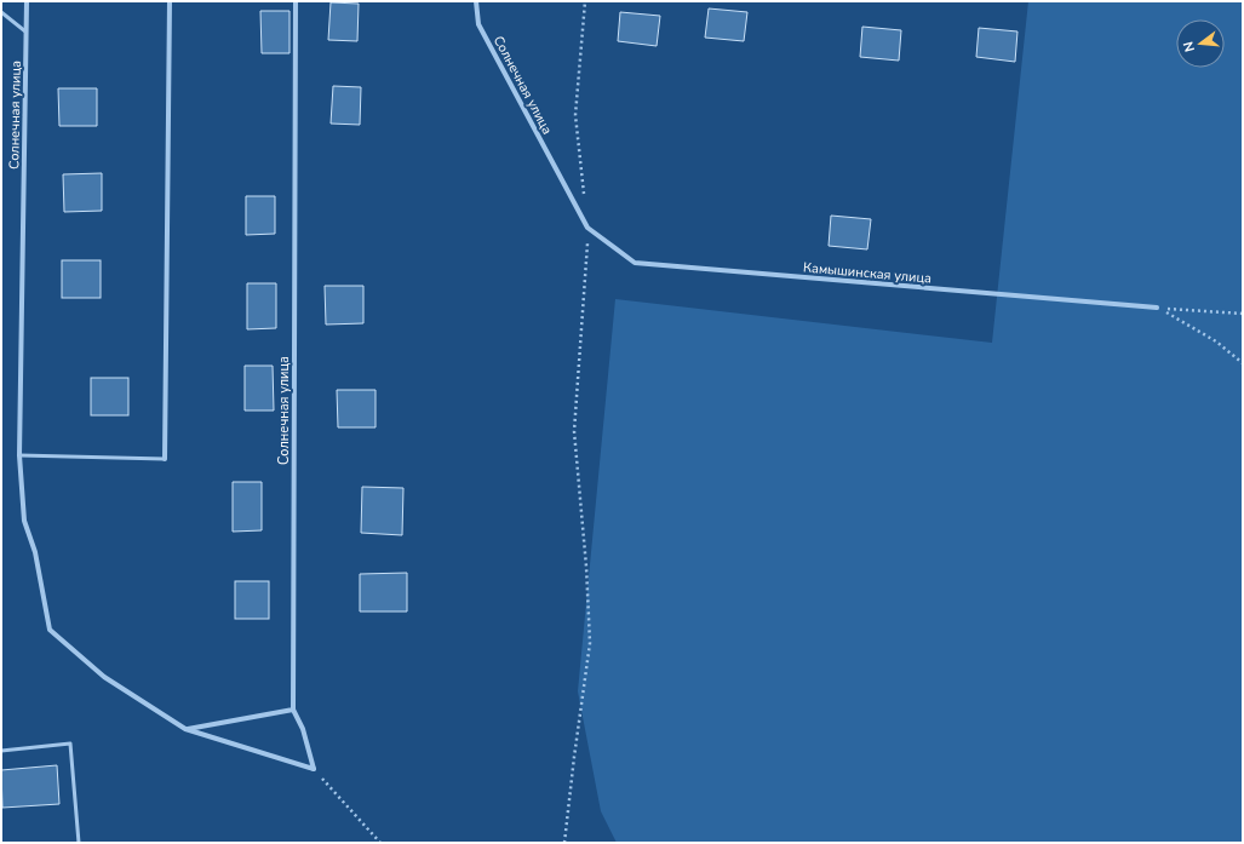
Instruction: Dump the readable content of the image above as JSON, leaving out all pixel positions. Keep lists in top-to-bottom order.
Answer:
{
  "streets": {
    "street": ["Солнечная улица", "Камышинская улица"]
  },
  "crossings": [
    ["Солнечная улица", "Камышинская улица"]
  ],
  "north": "left"
}
